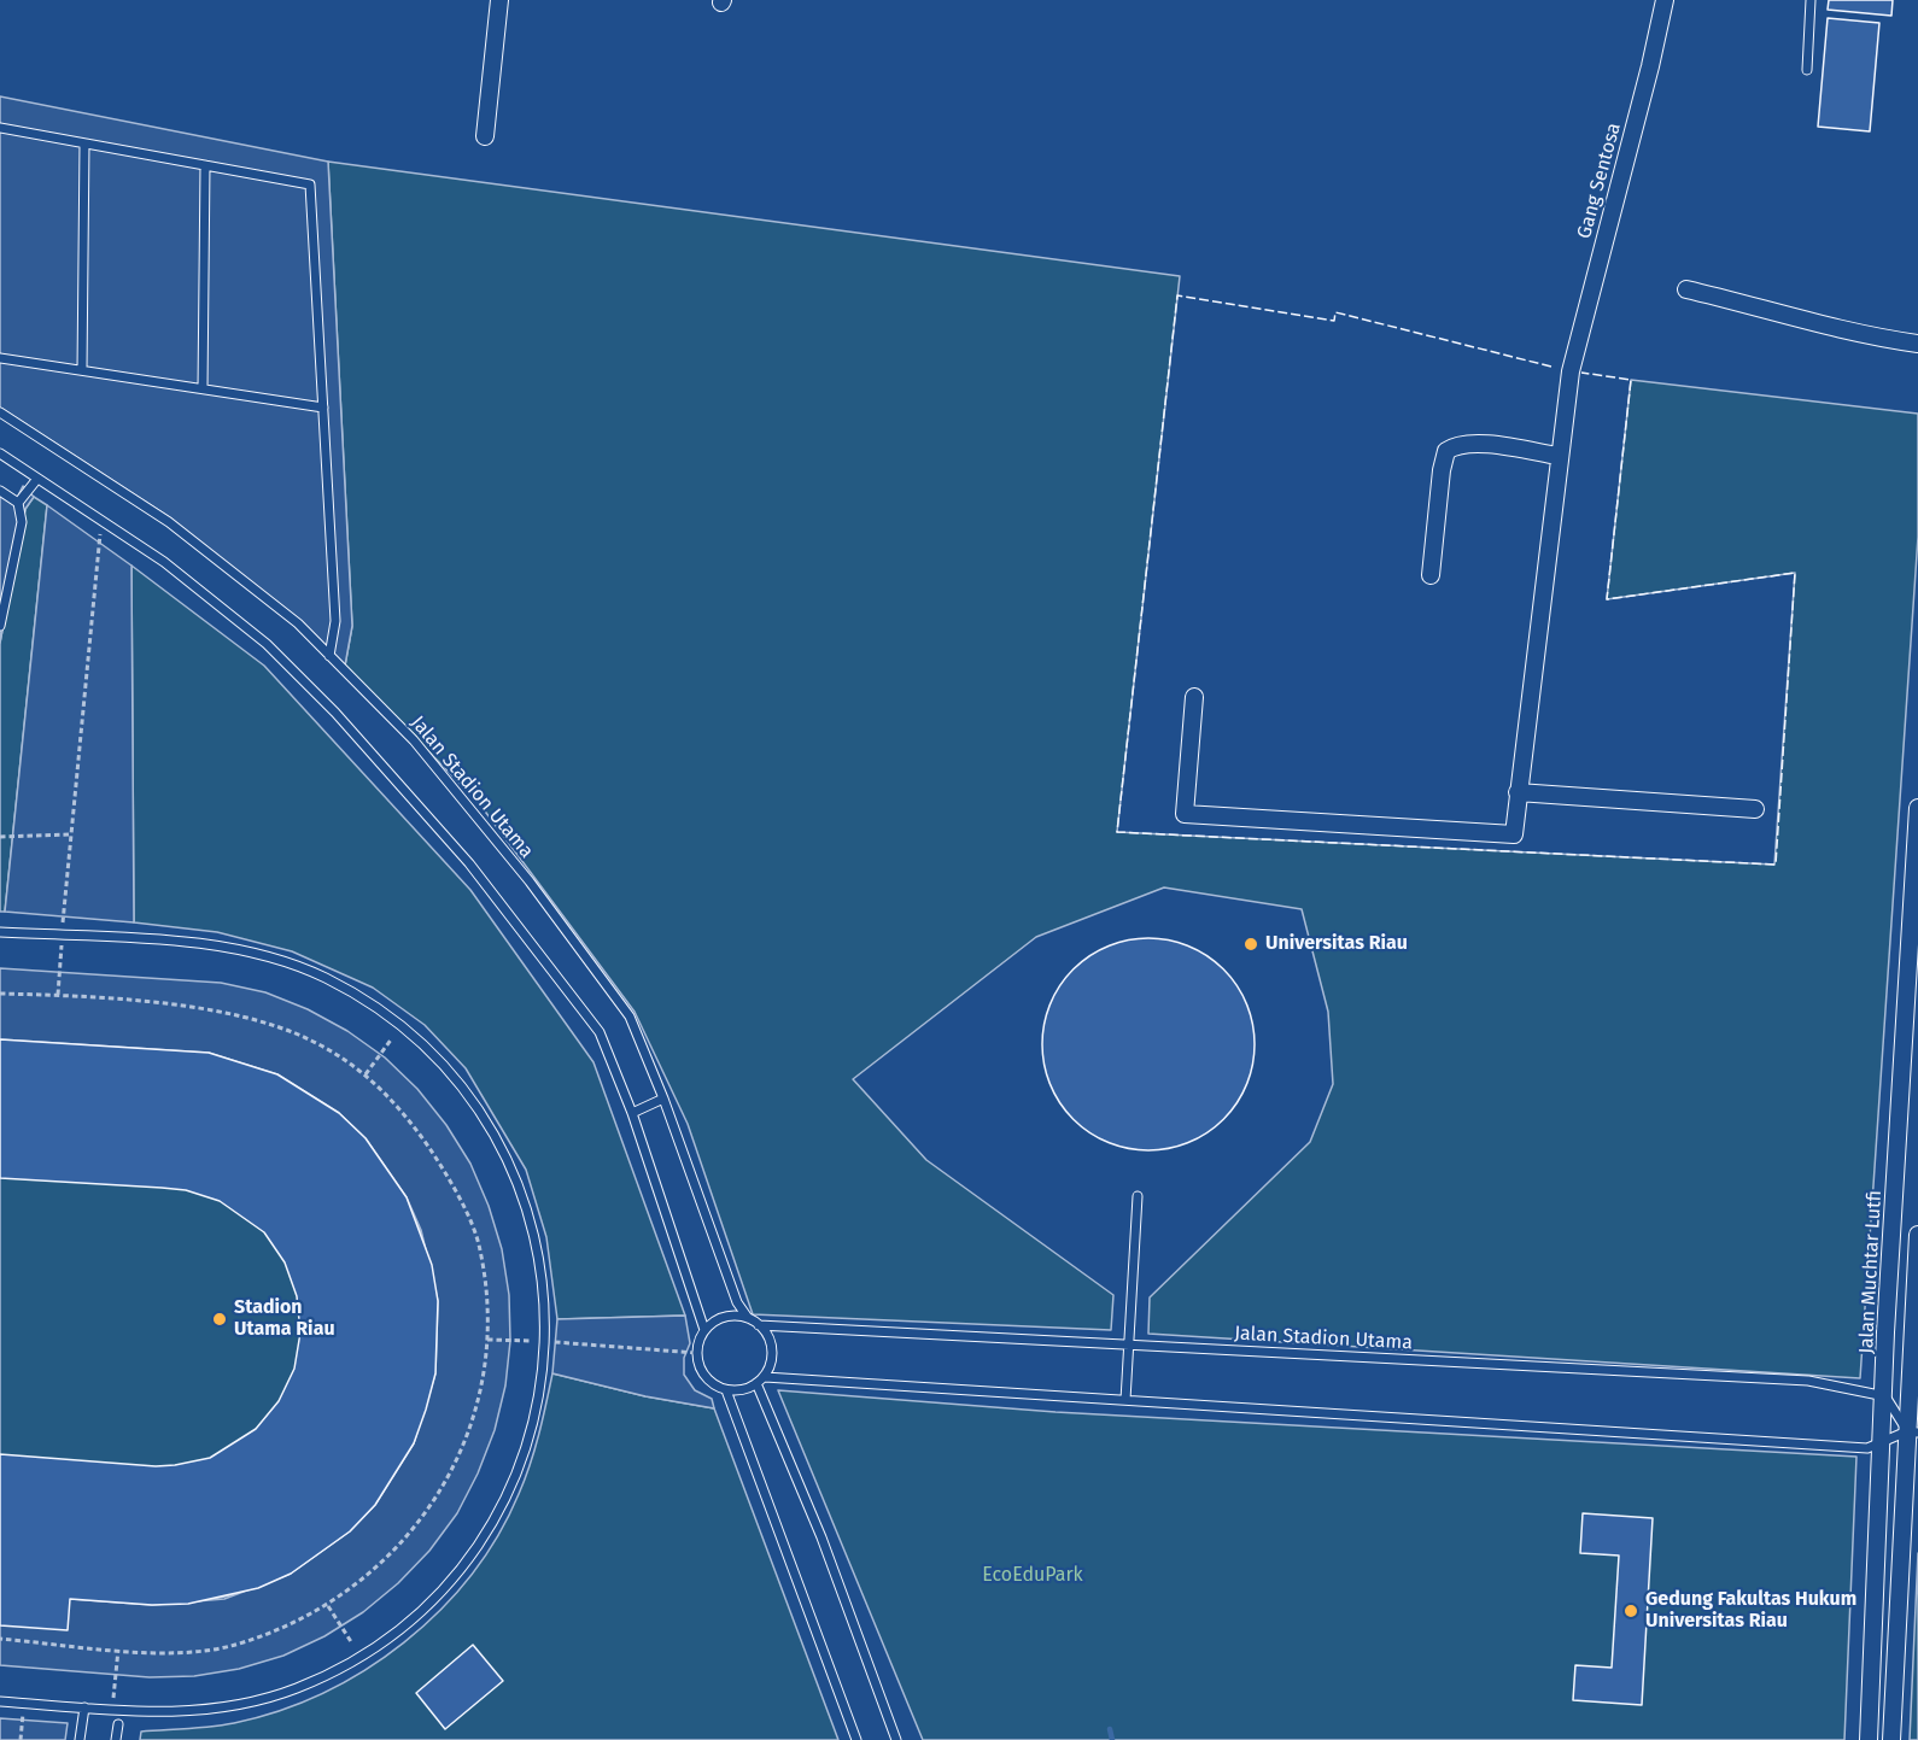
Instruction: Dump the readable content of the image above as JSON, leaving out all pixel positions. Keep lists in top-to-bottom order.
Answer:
{
  "streets": {
    "street": ["Gang Sentosa", "Jalan Muchtar Lutfi"],
    "lane": ["Jalan Stadion Utama"]
  },
  "crossings": [
    ["Jalan Stadion Utama", "Jalan Muchtar Lutfi"]
  ],
  "parks": ["EcoEduPark"],
  "places": ["Universitas Riau", "Stadion Utama Riau", "Gedung Fakultas Hukum Universitas Riau"]
}
